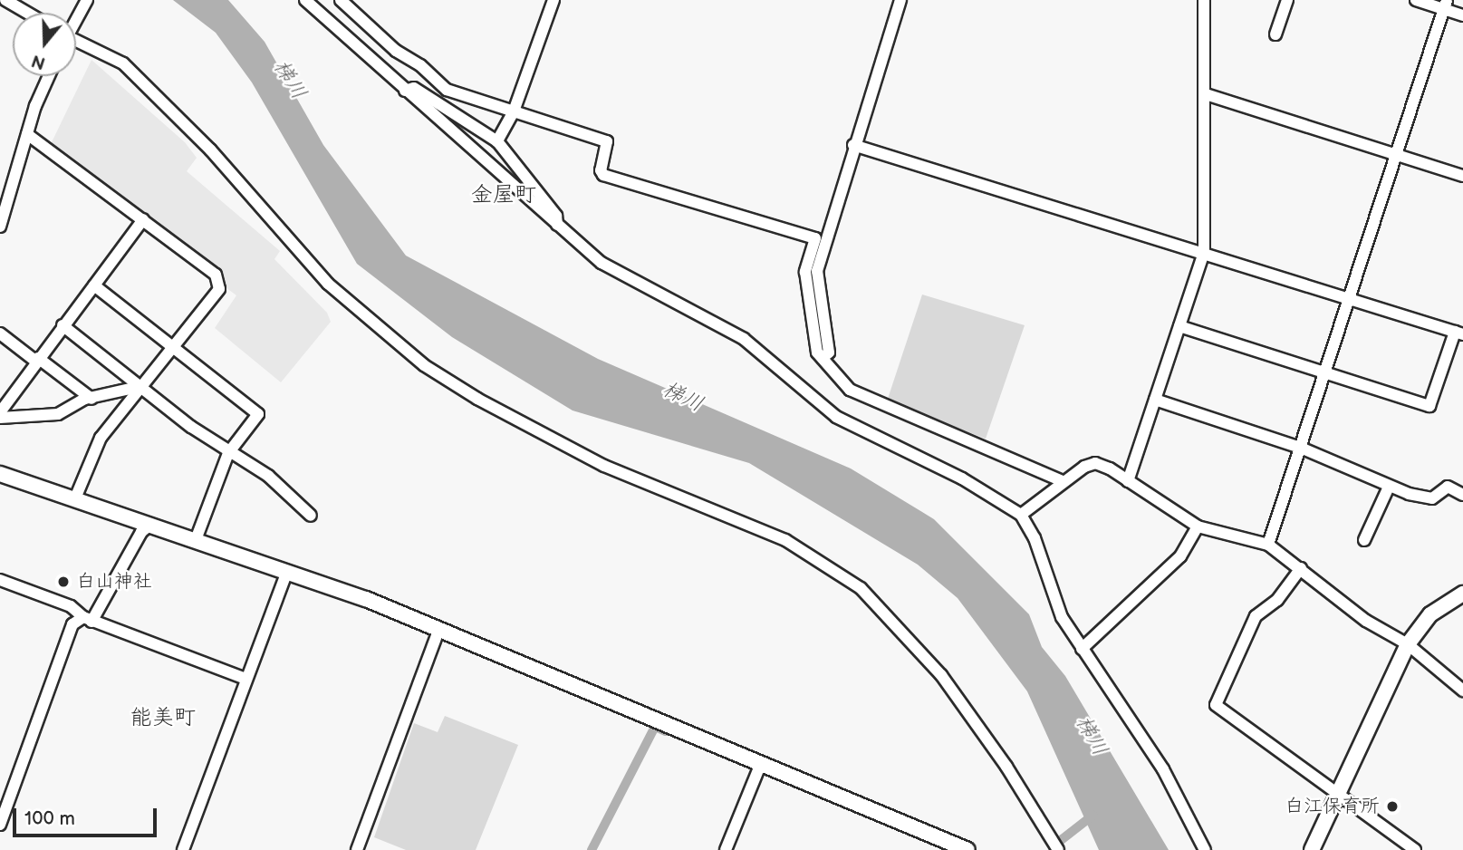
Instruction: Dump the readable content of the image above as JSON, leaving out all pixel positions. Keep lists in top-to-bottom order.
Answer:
{
  "districts": ["金屋町", "能美町"],
  "water": ["梯川"],
  "places": ["白山神社", "白江保育所"],
  "scale_bar": "100 m",
  "north": "bottom"
}
